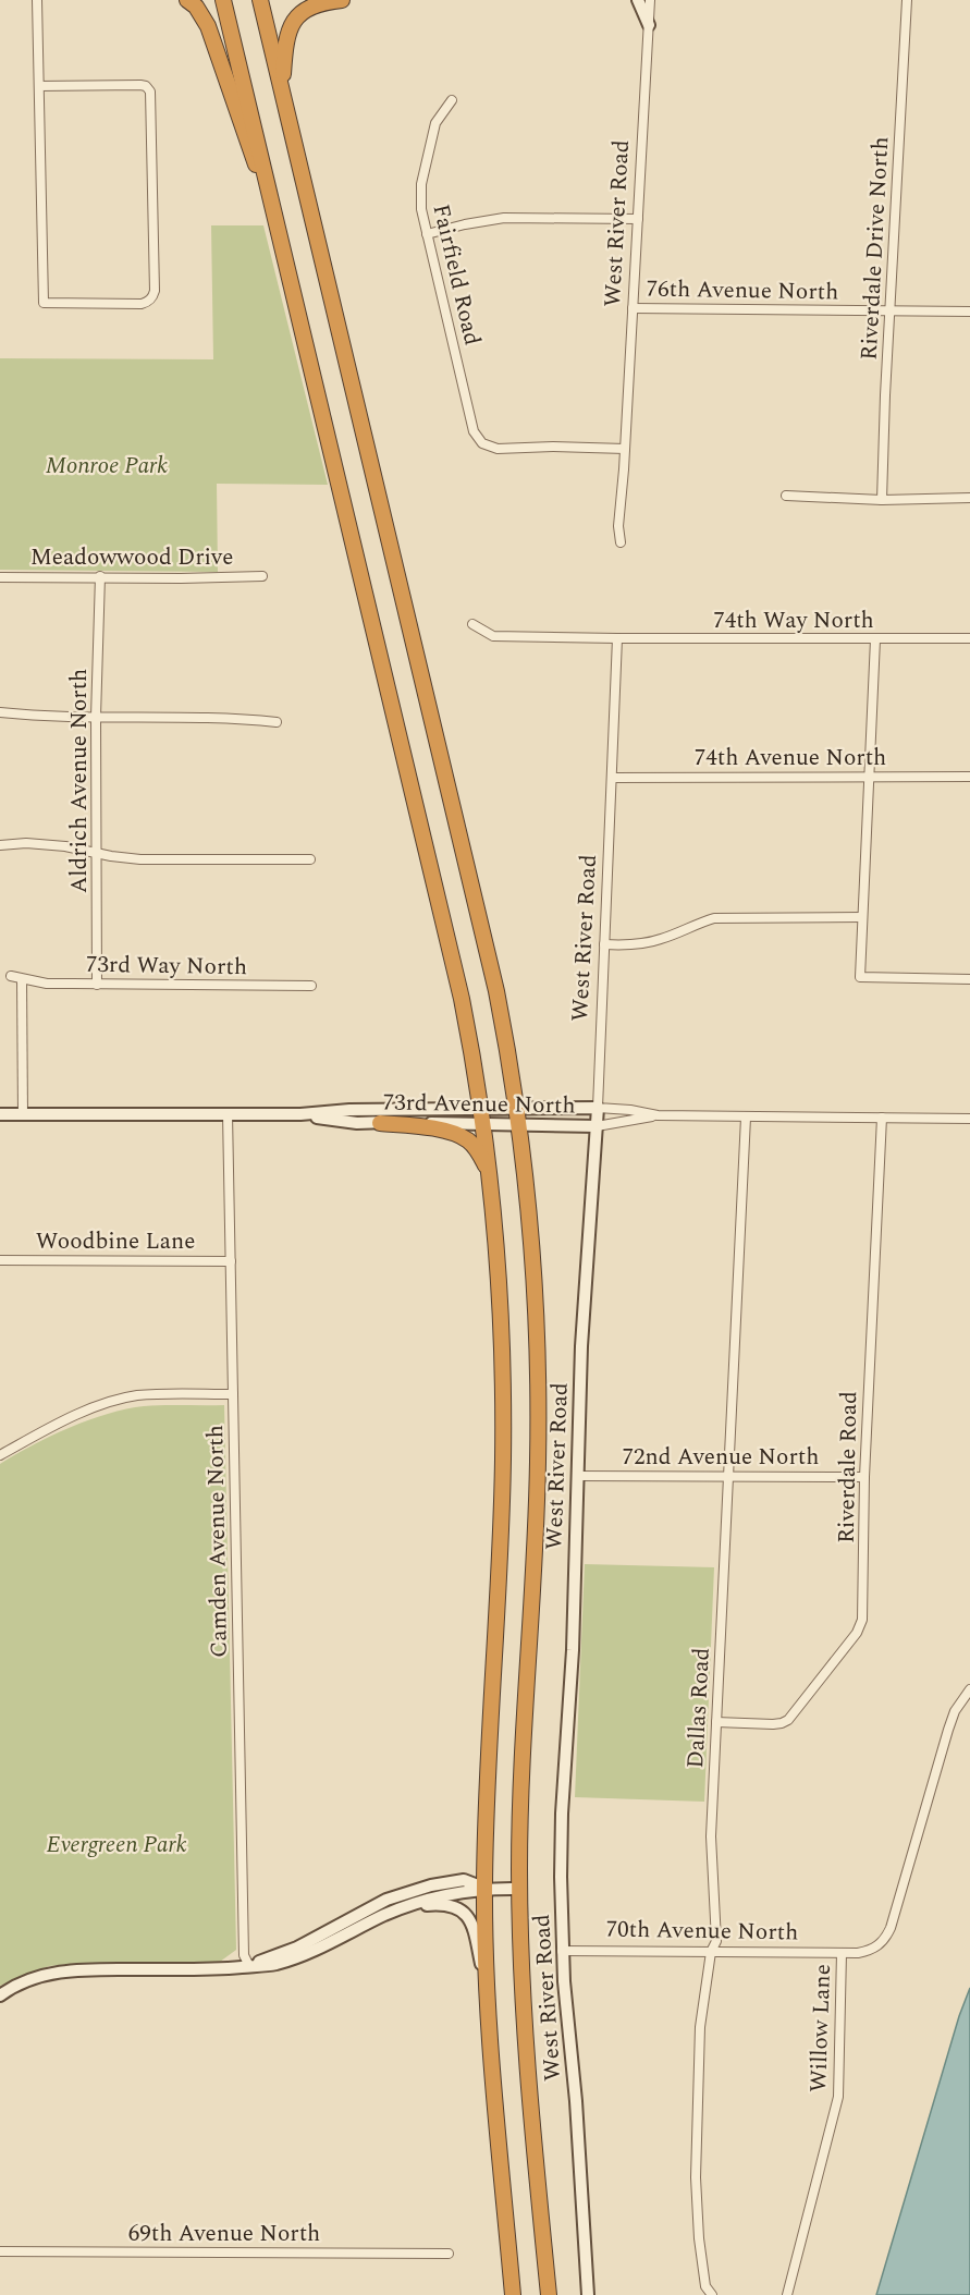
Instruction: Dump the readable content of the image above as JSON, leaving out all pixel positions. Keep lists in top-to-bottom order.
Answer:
{
  "streets": {
    "street": [
      "West River Road",
      "Riverdale Drive North",
      "Fairfield Road",
      "76th Avenue North",
      "Meadowwood Drive",
      "74th Way North",
      "74th Avenue North",
      "Aldrich Avenue North",
      "73rd Way North",
      "73rd Avenue North",
      "Woodbine Lane",
      "72nd Avenue North",
      "Riverdale Road",
      "Camden Avenue North",
      "Dallas Road",
      "70th Avenue North",
      "Willow Lane",
      "69th Avenue North"
    ]
  },
  "crossings": [
    ["West River Road", "Fairfield Road"],
    ["West River Road", "76th Avenue North"],
    ["West River Road", "74th Way North"],
    ["West River Road", "74th Avenue North"],
    ["West River Road", "73rd Avenue North"],
    ["West River Road", "72nd Avenue North"],
    ["West River Road", "70th Avenue North"],
    ["Riverdale Drive North", "76th Avenue North"],
    ["Meadowwood Drive", "Aldrich Avenue North"],
    ["Aldrich Avenue North", "73rd Way North"],
    ["73rd Avenue North", "Riverdale Road"],
    ["73rd Avenue North", "Camden Avenue North"],
    ["73rd Avenue North", "Dallas Road"],
    ["Woodbine Lane", "Camden Avenue North"],
    ["72nd Avenue North", "Riverdale Road"],
    ["72nd Avenue North", "Dallas Road"],
    ["Riverdale Road", "Dallas Road"],
    ["Dallas Road", "70th Avenue North"],
    ["70th Avenue North", "Willow Lane"]
  ],
  "parks": ["Monroe Park", "Evergreen Park"]
}
